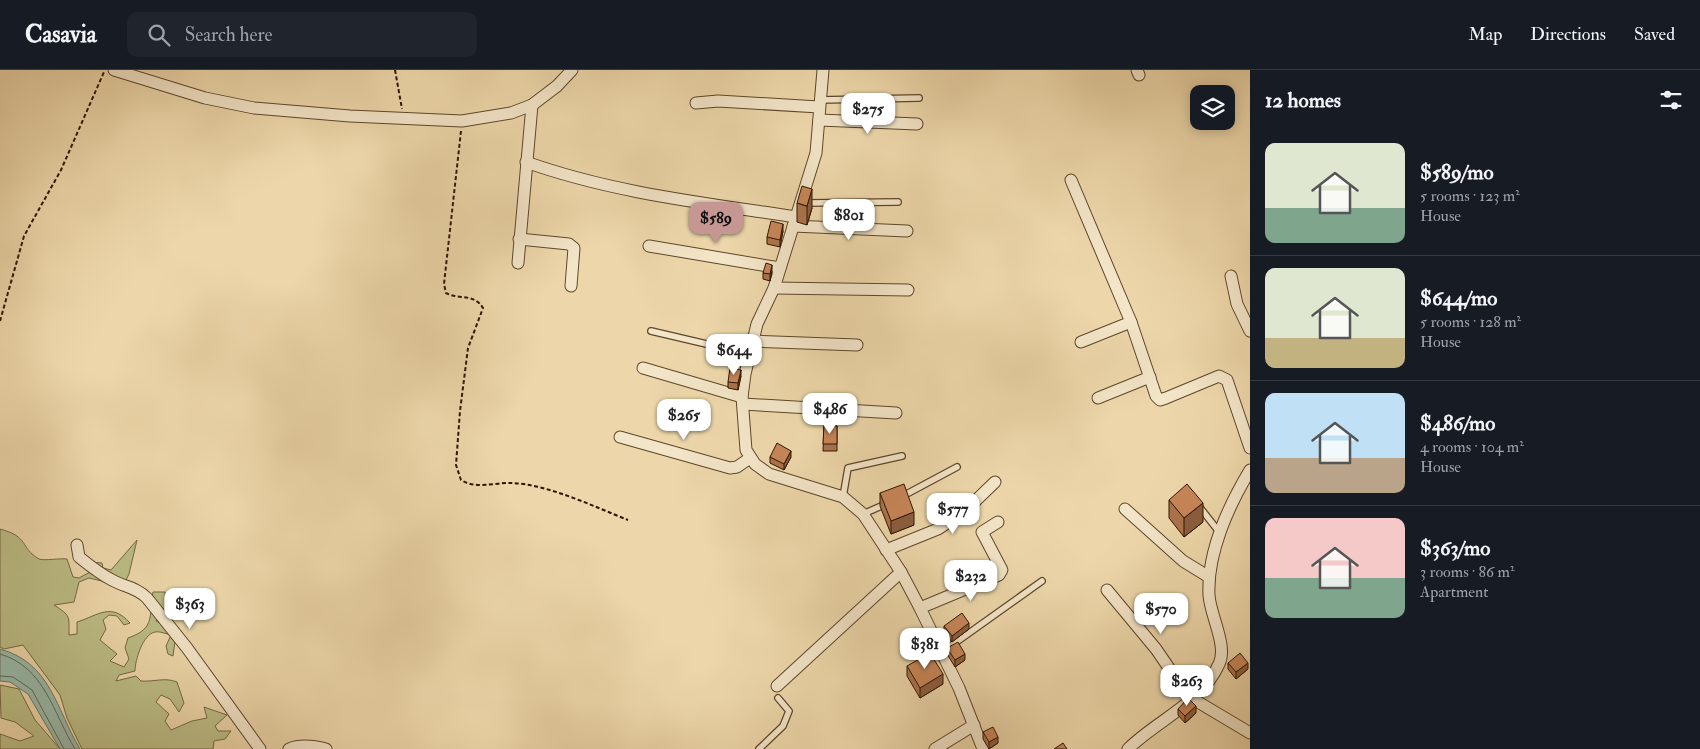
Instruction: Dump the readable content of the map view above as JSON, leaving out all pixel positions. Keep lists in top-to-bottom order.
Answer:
{
  "page": {
    "header": "Casavia",
    "search": "Search here",
    "nav": ["Map", "Directions", "Saved"],
    "heading": "12 homes",
    "price": [
      "$275",
      "$801",
      "$589",
      "$644",
      "$486",
      "$265",
      "$577",
      "$232",
      "$363",
      "$570",
      "$381",
      "$263"
    ],
    "list": [
      {
        "name": "$589/mo",
        "note": "5 rooms · 123 m² · House"
      },
      {
        "name": "$644/mo",
        "note": "5 rooms · 128 m² · House"
      },
      {
        "name": "$486/mo",
        "note": "4 rooms · 104 m² · House"
      },
      {
        "name": "$363/mo",
        "note": "3 rooms · 86 m² · Apartment"
      }
    ]
  }
}
